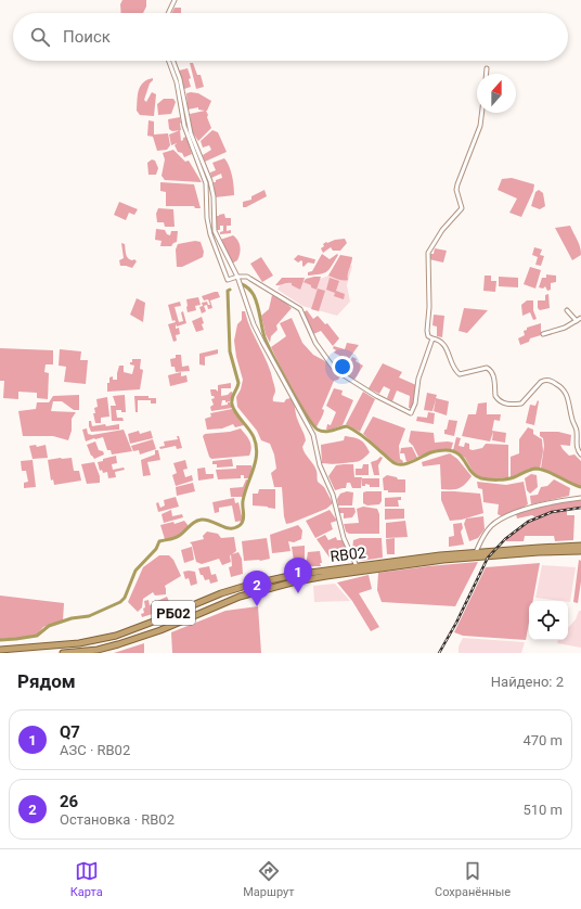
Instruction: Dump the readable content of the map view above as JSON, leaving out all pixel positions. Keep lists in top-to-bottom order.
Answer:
{
  "streets": {
    "highway": ["RB02", "РБ02"]
  },
  "crossings": [
    ["RB02", "РБ02"]
  ],
  "north": "top",
  "page": {
    "search": "Поиск",
    "pins": ["1", "2"],
    "heading": ["Рядом", "Найдено: 2"],
    "list": [
      {
        "mark": "1",
        "name": "Q7",
        "note": "АЗС · RB02",
        "value": "470 m"
      },
      {
        "mark": "2",
        "name": "26",
        "note": "Остановка · RB02",
        "value": "510 m"
      }
    ],
    "nav": ["Карта", "Маршрут", "Сохранённые"]
  }
}
